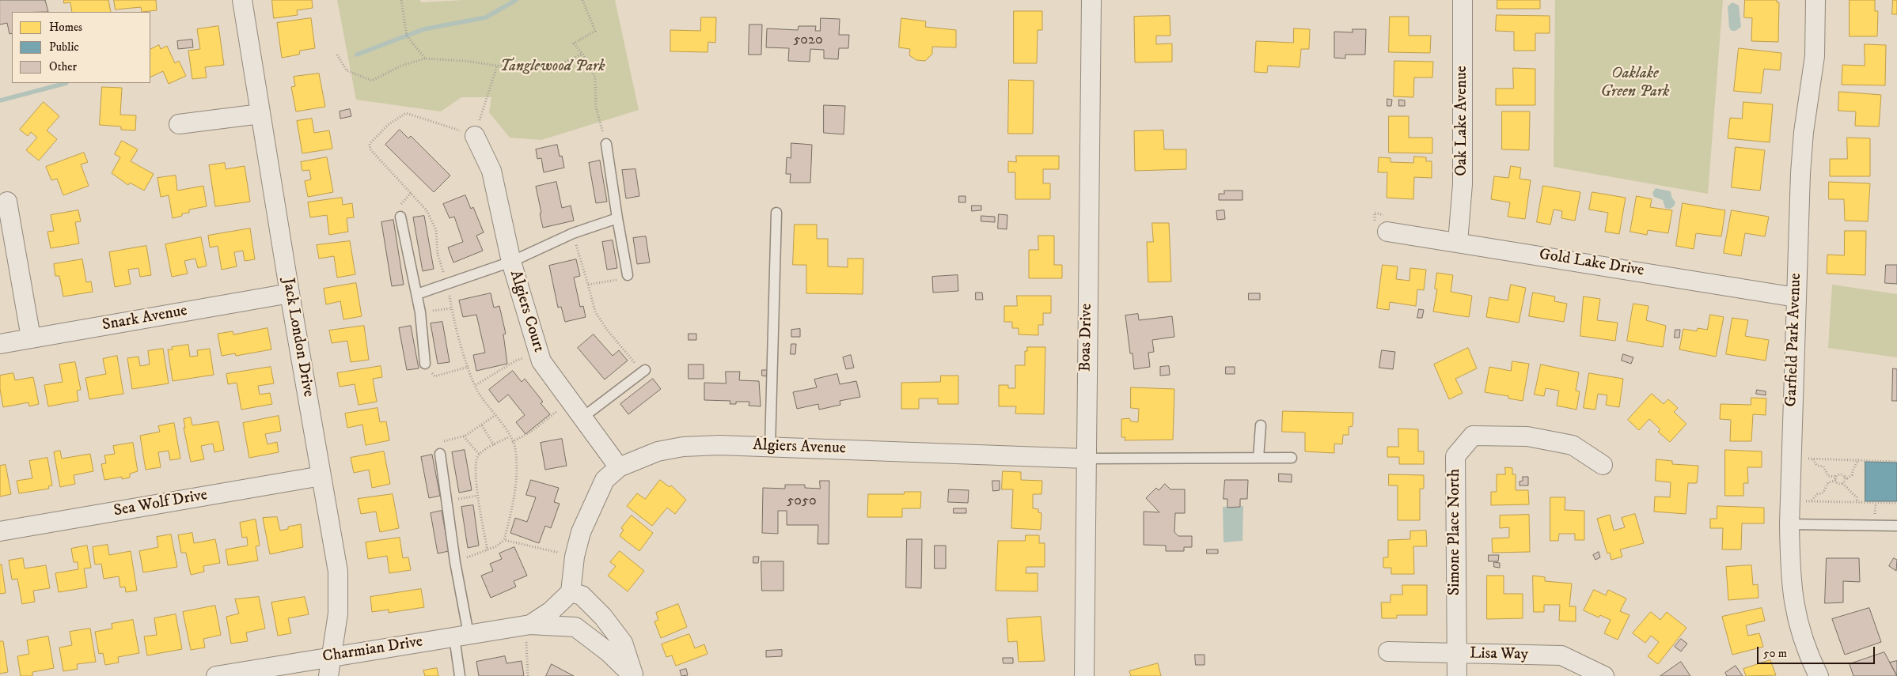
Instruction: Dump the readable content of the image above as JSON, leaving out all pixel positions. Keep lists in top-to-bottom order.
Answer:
{
  "streets": {
    "street": [
      "Oak Lake Avenue",
      "Gold Lake Drive",
      "Algiers Court",
      "Snark Avenue",
      "Jack London Drive",
      "Boas Drive",
      "Garfield Park Avenue",
      "Algiers Avenue",
      "Sea Wolf Drive",
      "Simone Place North",
      "Charmian Drive",
      "Lisa Way"
    ]
  },
  "crossings": [
    ["Oak Lake Avenue", "Gold Lake Drive"],
    ["Gold Lake Drive", "Garfield Park Avenue"],
    ["Algiers Court", "Algiers Avenue"],
    ["Snark Avenue", "Jack London Drive"],
    ["Jack London Drive", "Sea Wolf Drive"],
    ["Jack London Drive", "Charmian Drive"],
    ["Boas Drive", "Algiers Avenue"],
    ["Simone Place North", "Lisa Way"]
  ],
  "parks": ["Tanglewood Park", "Oaklake Green Park"],
  "house_numbers": ["5020", "5050"],
  "legend": ["Homes", "Public", "Other"],
  "scale_bar": "50 m"
}
